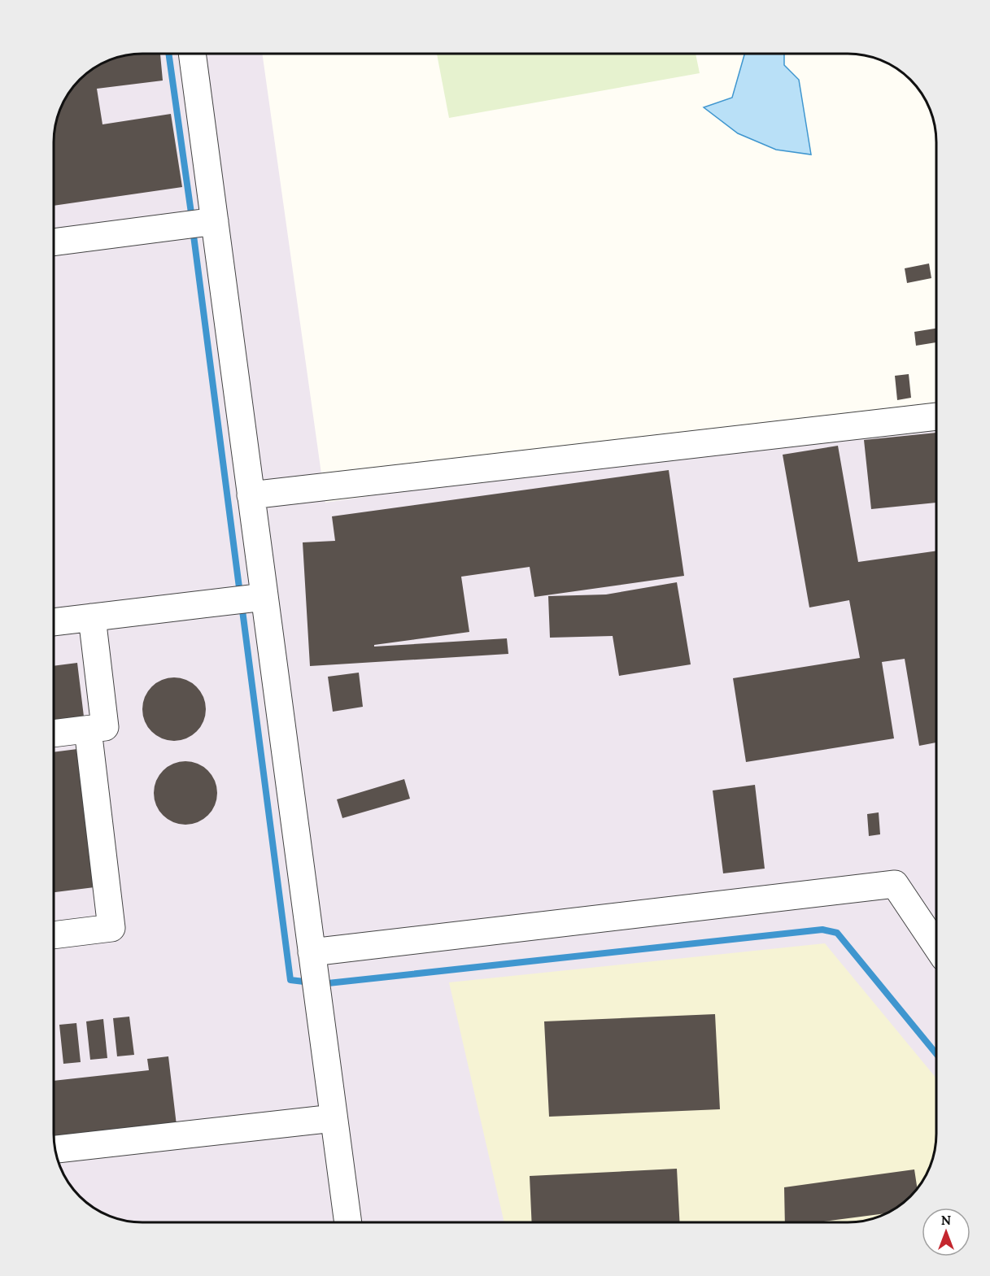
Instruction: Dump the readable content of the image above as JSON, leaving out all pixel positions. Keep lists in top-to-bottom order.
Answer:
{
  "north": "top"
}
